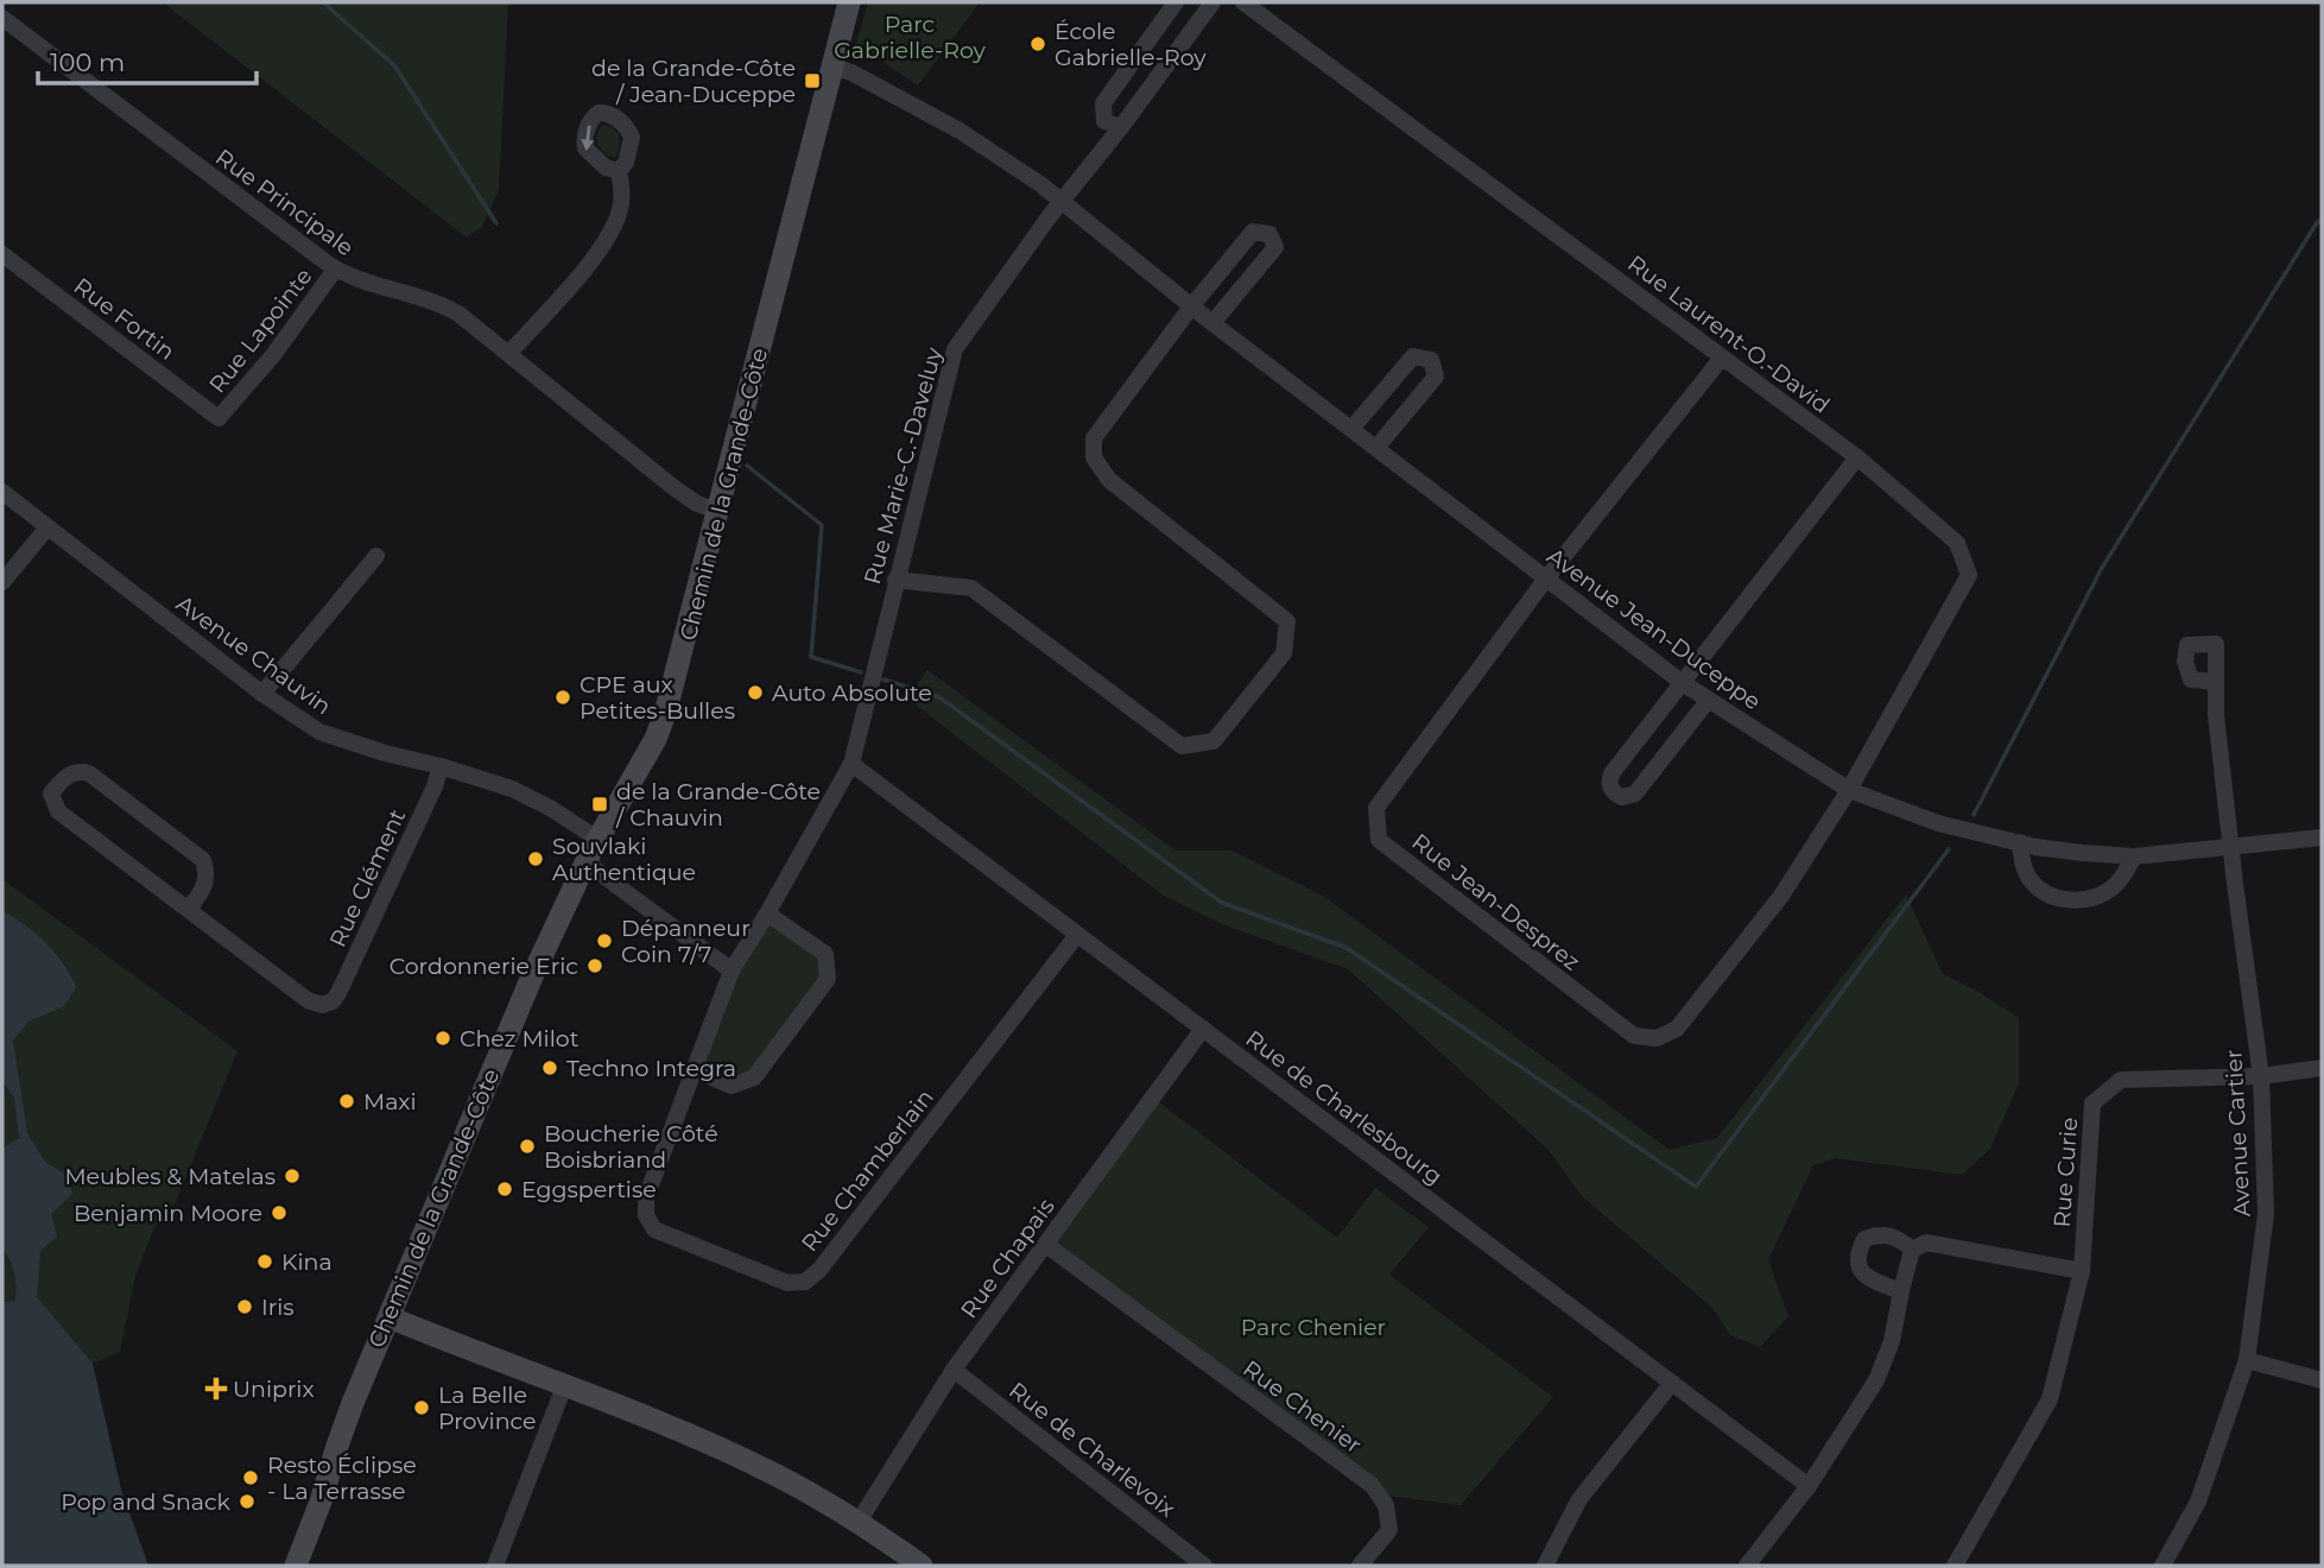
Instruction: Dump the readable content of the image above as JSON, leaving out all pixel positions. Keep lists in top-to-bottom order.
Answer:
{
  "streets": {
    "main road": ["Chemin de la Grande-Côte"],
    "street": [
      "Rue Principale",
      "Rue Fortin",
      "Rue Lapointe",
      "Rue Laurent-O.-David",
      "Rue Marie-C.-Daveluy",
      "Avenue Jean-Duceppe",
      "Avenue Chauvin",
      "Rue Clément",
      "Rue Jean-Desprez",
      "Rue de Charlesbourg",
      "Avenue Cartier",
      "Rue Chamberlain",
      "Rue Curie",
      "Rue Chapais",
      "Rue Chenier",
      "Rue de Charlevoix"
    ]
  },
  "crossings": [
    ["Rue Principale", "Rue Lapointe"],
    ["Rue Principale", "Chemin de la Grande-Côte"],
    ["Rue Fortin", "Rue Lapointe"],
    ["Rue Laurent-O.-David", "Avenue Jean-Duceppe"],
    ["Rue Laurent-O.-David", "Rue Jean-Desprez"],
    ["Rue Marie-C.-Daveluy", "Avenue Jean-Duceppe"],
    ["Rue Marie-C.-Daveluy", "Rue de Charlesbourg"],
    ["Rue Marie-C.-Daveluy", "Rue Chamberlain"],
    ["Chemin de la Grande-Côte", "Avenue Jean-Duceppe"],
    ["Chemin de la Grande-Côte", "Avenue Chauvin"],
    ["Avenue Jean-Duceppe", "Rue Jean-Desprez"],
    ["Avenue Jean-Duceppe", "Avenue Cartier"],
    ["Avenue Chauvin", "Rue Clément"],
    ["Rue de Charlesbourg", "Rue Chamberlain"],
    ["Rue de Charlesbourg", "Rue Chapais"],
    ["Avenue Cartier", "Rue Curie"],
    ["Rue Chapais", "Rue Chenier"],
    ["Rue Chapais", "Rue de Charlevoix"]
  ],
  "parks": ["Parc Gabrielle-Roy", "Parc Chenier"],
  "places": {
    "other": [
      "École Gabrielle-Roy",
      "Auto Absolute",
      "CPE aux Petites-Bulles",
      "Souvlaki Authentique",
      "Dépanneur Coin 7/7",
      "Cordonnerie Eric",
      "Chez Milot",
      "Techno Integra",
      "Maxi",
      "Boucherie Côté Boisbriand",
      "Meubles & Matelas",
      "Eggspertise",
      "Benjamin Moore",
      "Kina",
      "Iris",
      "La Belle Province",
      "Resto Éclipse - La Terrasse",
      "Pop and Snack"
    ],
    "transit": ["de la Grande-Côte / Jean-Duceppe", "de la Grande-Côte / Chauvin"],
    "health": ["Uniprix"]
  },
  "scale_bar": "100 m"
}
